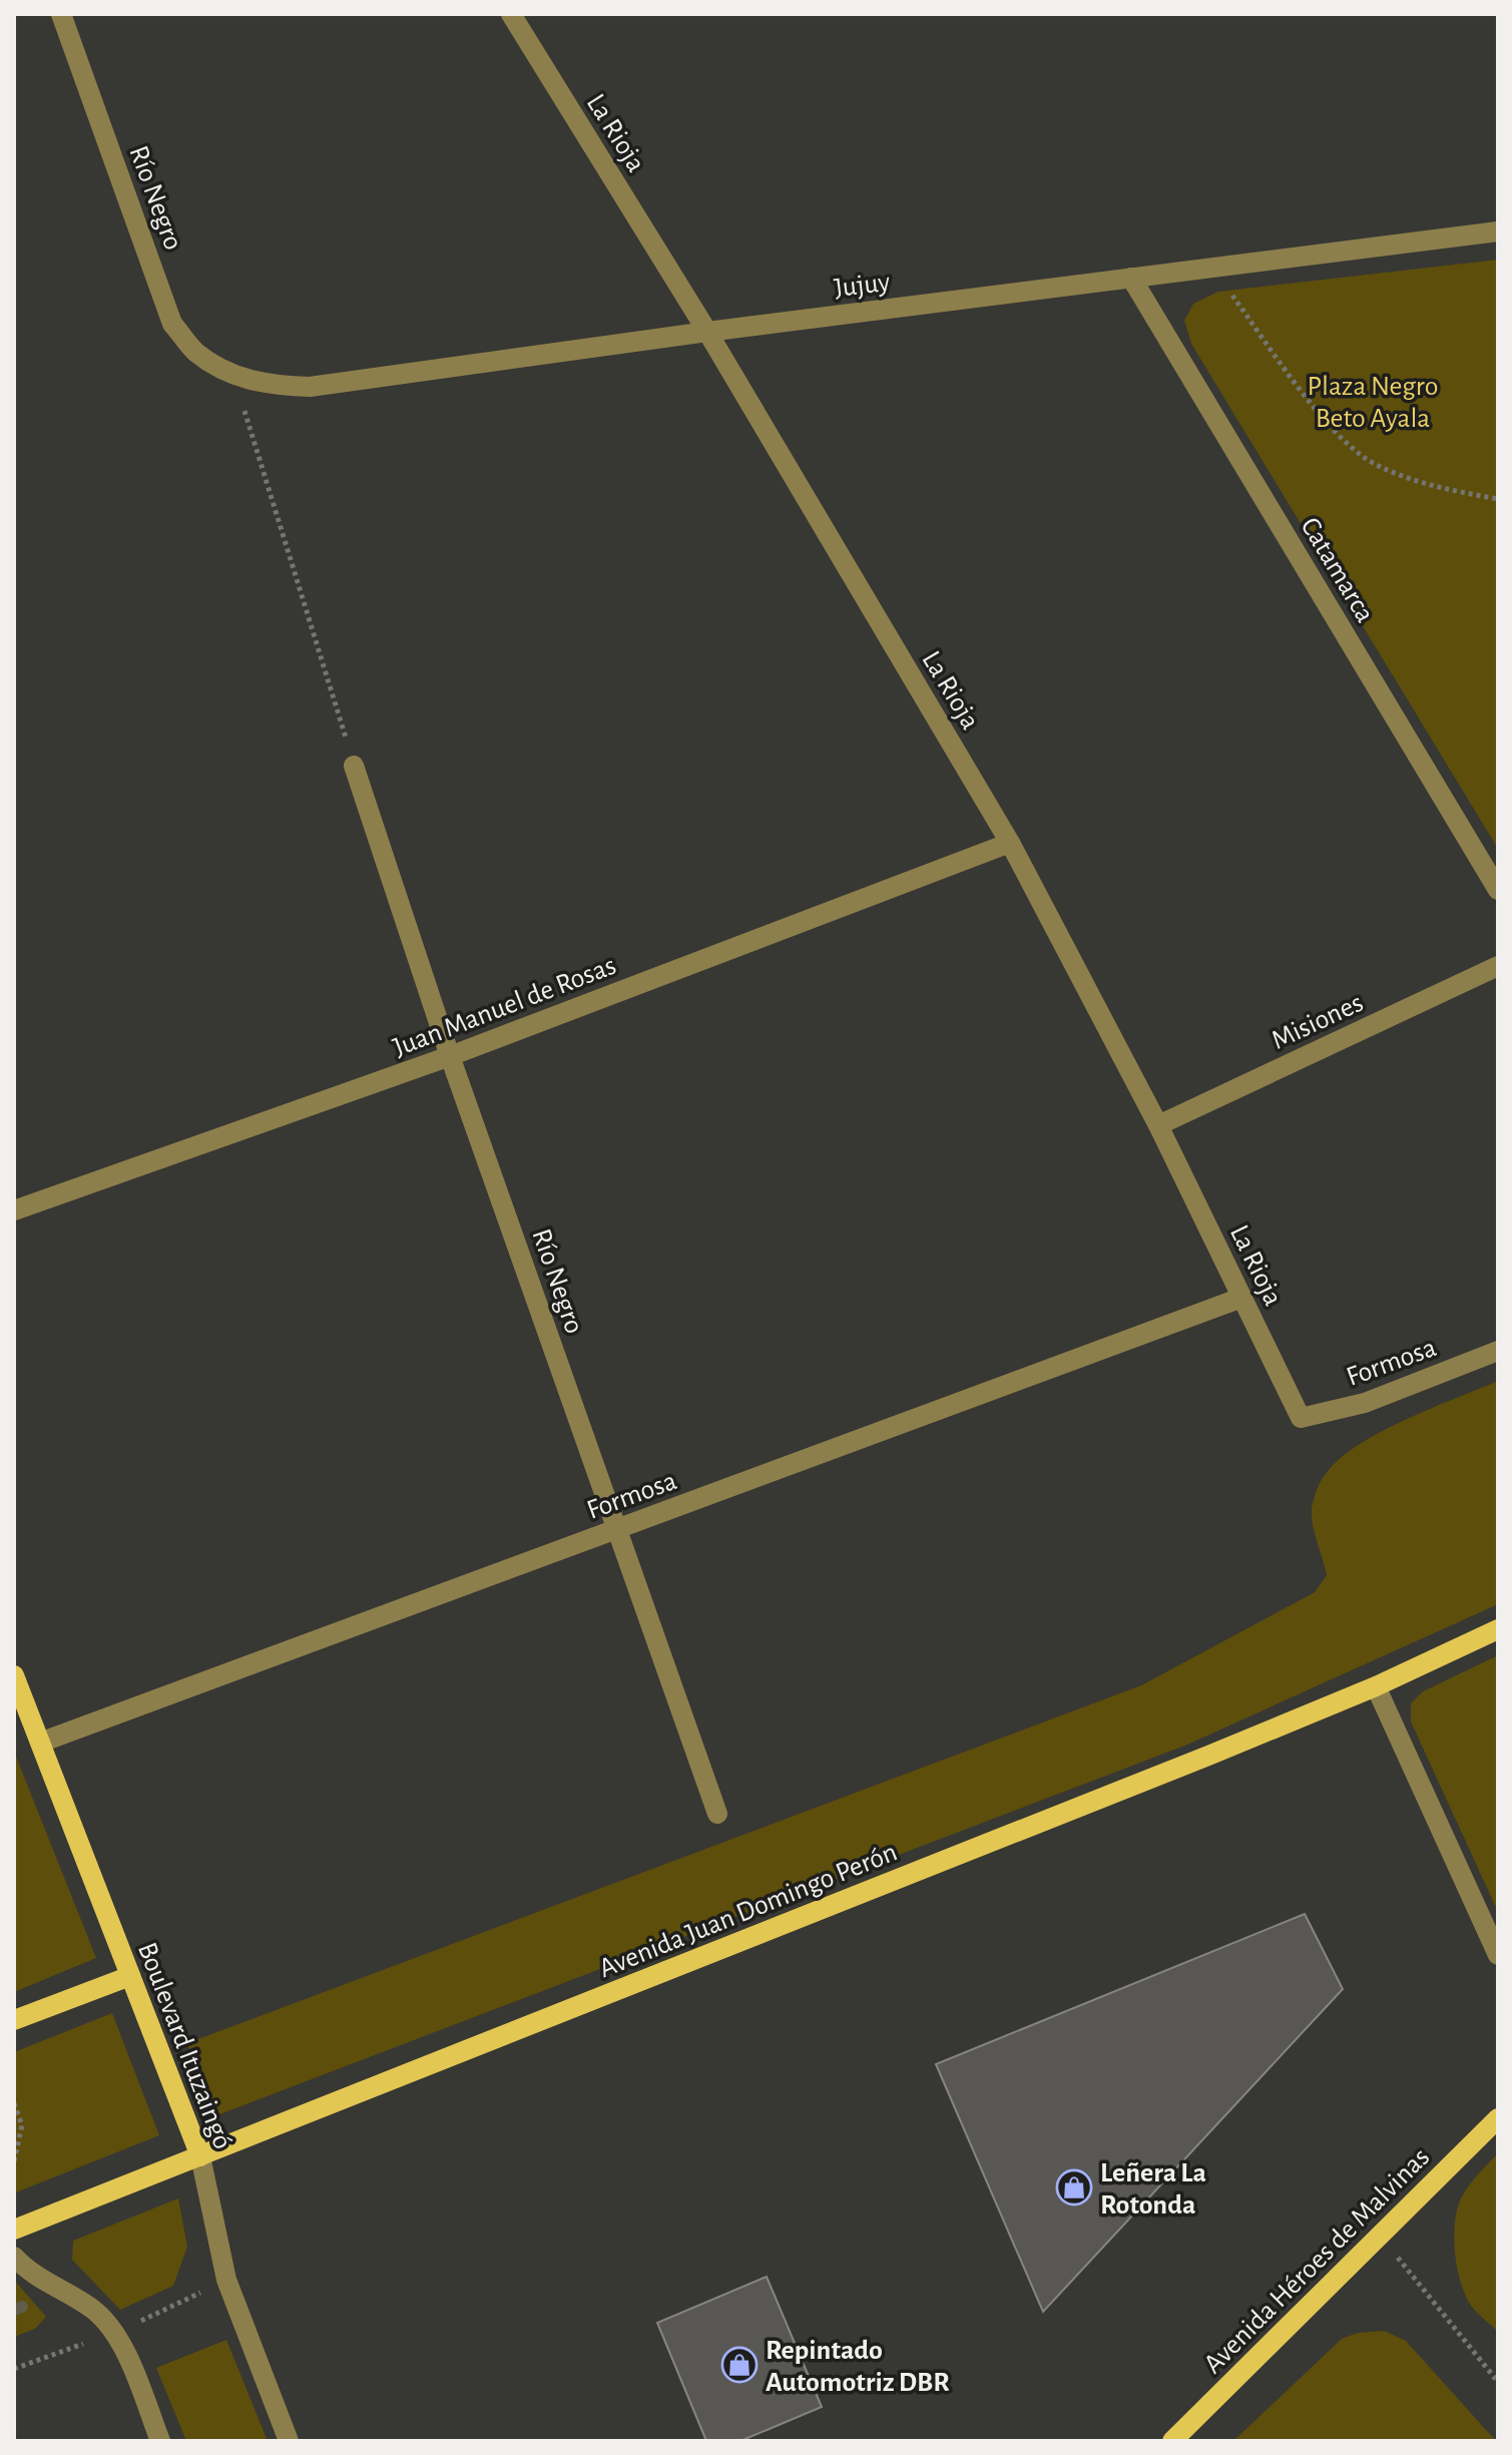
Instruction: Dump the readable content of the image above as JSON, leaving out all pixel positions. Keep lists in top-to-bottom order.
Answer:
{
  "streets": {
    "main road": ["Avenida Juan Domingo Perón", "Boulevard Ituzaingó", "Avenida Héroes de Malvinas"],
    "street": [
      "La Rioja",
      "Río Negro",
      "Jujuy",
      "Catamarca",
      "Juan Manuel de Rosas",
      "Misiones",
      "Formosa"
    ]
  },
  "crossings": [
    ["La Rioja", "Jujuy"],
    ["La Rioja", "Juan Manuel de Rosas"],
    ["La Rioja", "Misiones"],
    ["La Rioja", "Formosa"],
    ["Río Negro", "Jujuy"],
    ["Río Negro", "Juan Manuel de Rosas"],
    ["Río Negro", "Formosa"],
    ["Jujuy", "Catamarca"],
    ["Formosa", "Boulevard Ituzaingó"],
    ["Avenida Juan Domingo Perón", "Boulevard Ituzaingó"]
  ],
  "parks": ["Plaza Negro Beto Ayala"],
  "places": {
    "shop": ["Leñera La Rotonda", "Repintado Automotriz DBR"]
  }
}
